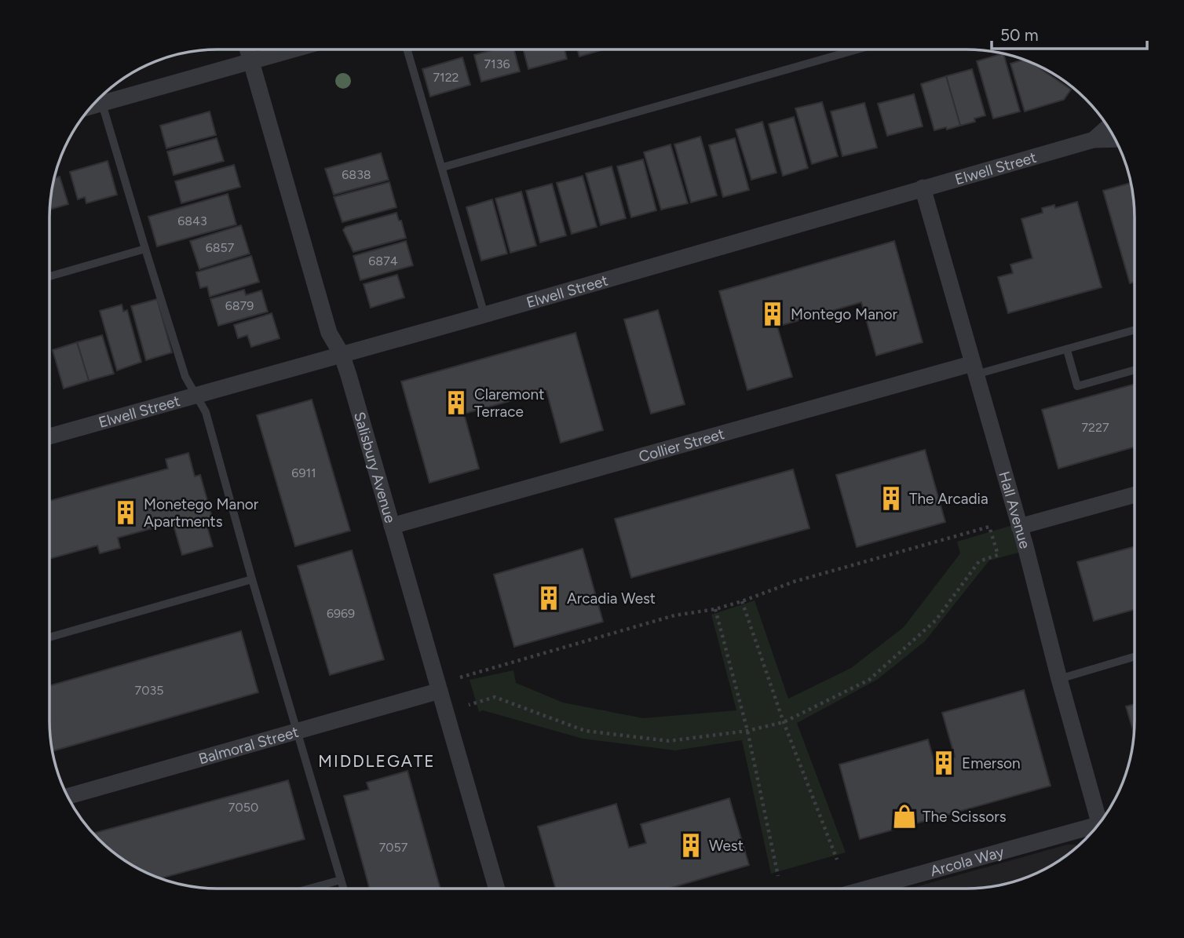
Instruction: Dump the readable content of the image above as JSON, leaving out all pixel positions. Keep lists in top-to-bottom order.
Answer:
{
  "streets": {
    "street": [
      "Elwell Street",
      "Collier Street",
      "Salisbury Avenue",
      "Hall Avenue",
      "Balmoral Street",
      "Arcola Way"
    ]
  },
  "crossings": [
    ["Elwell Street", "Salisbury Avenue"],
    ["Elwell Street", "Hall Avenue"],
    ["Collier Street", "Salisbury Avenue"],
    ["Collier Street", "Hall Avenue"],
    ["Salisbury Avenue", "Balmoral Street"]
  ],
  "districts": ["MIDDLEGATE"],
  "places": {
    "building": [
      "Montego Manor",
      "Claremont Terrace",
      "The Arcadia",
      "Monetego Manor Apartments",
      "Arcadia West",
      "Emerson",
      "West"
    ],
    "shop": ["The Scissors"]
  },
  "house_numbers": [
    "7136",
    "7122",
    "6838",
    "6843",
    "6857",
    "6874",
    "6879",
    "7227",
    "6911",
    "6969",
    "7035",
    "7050",
    "7057"
  ],
  "scale_bar": "50 m"
}
